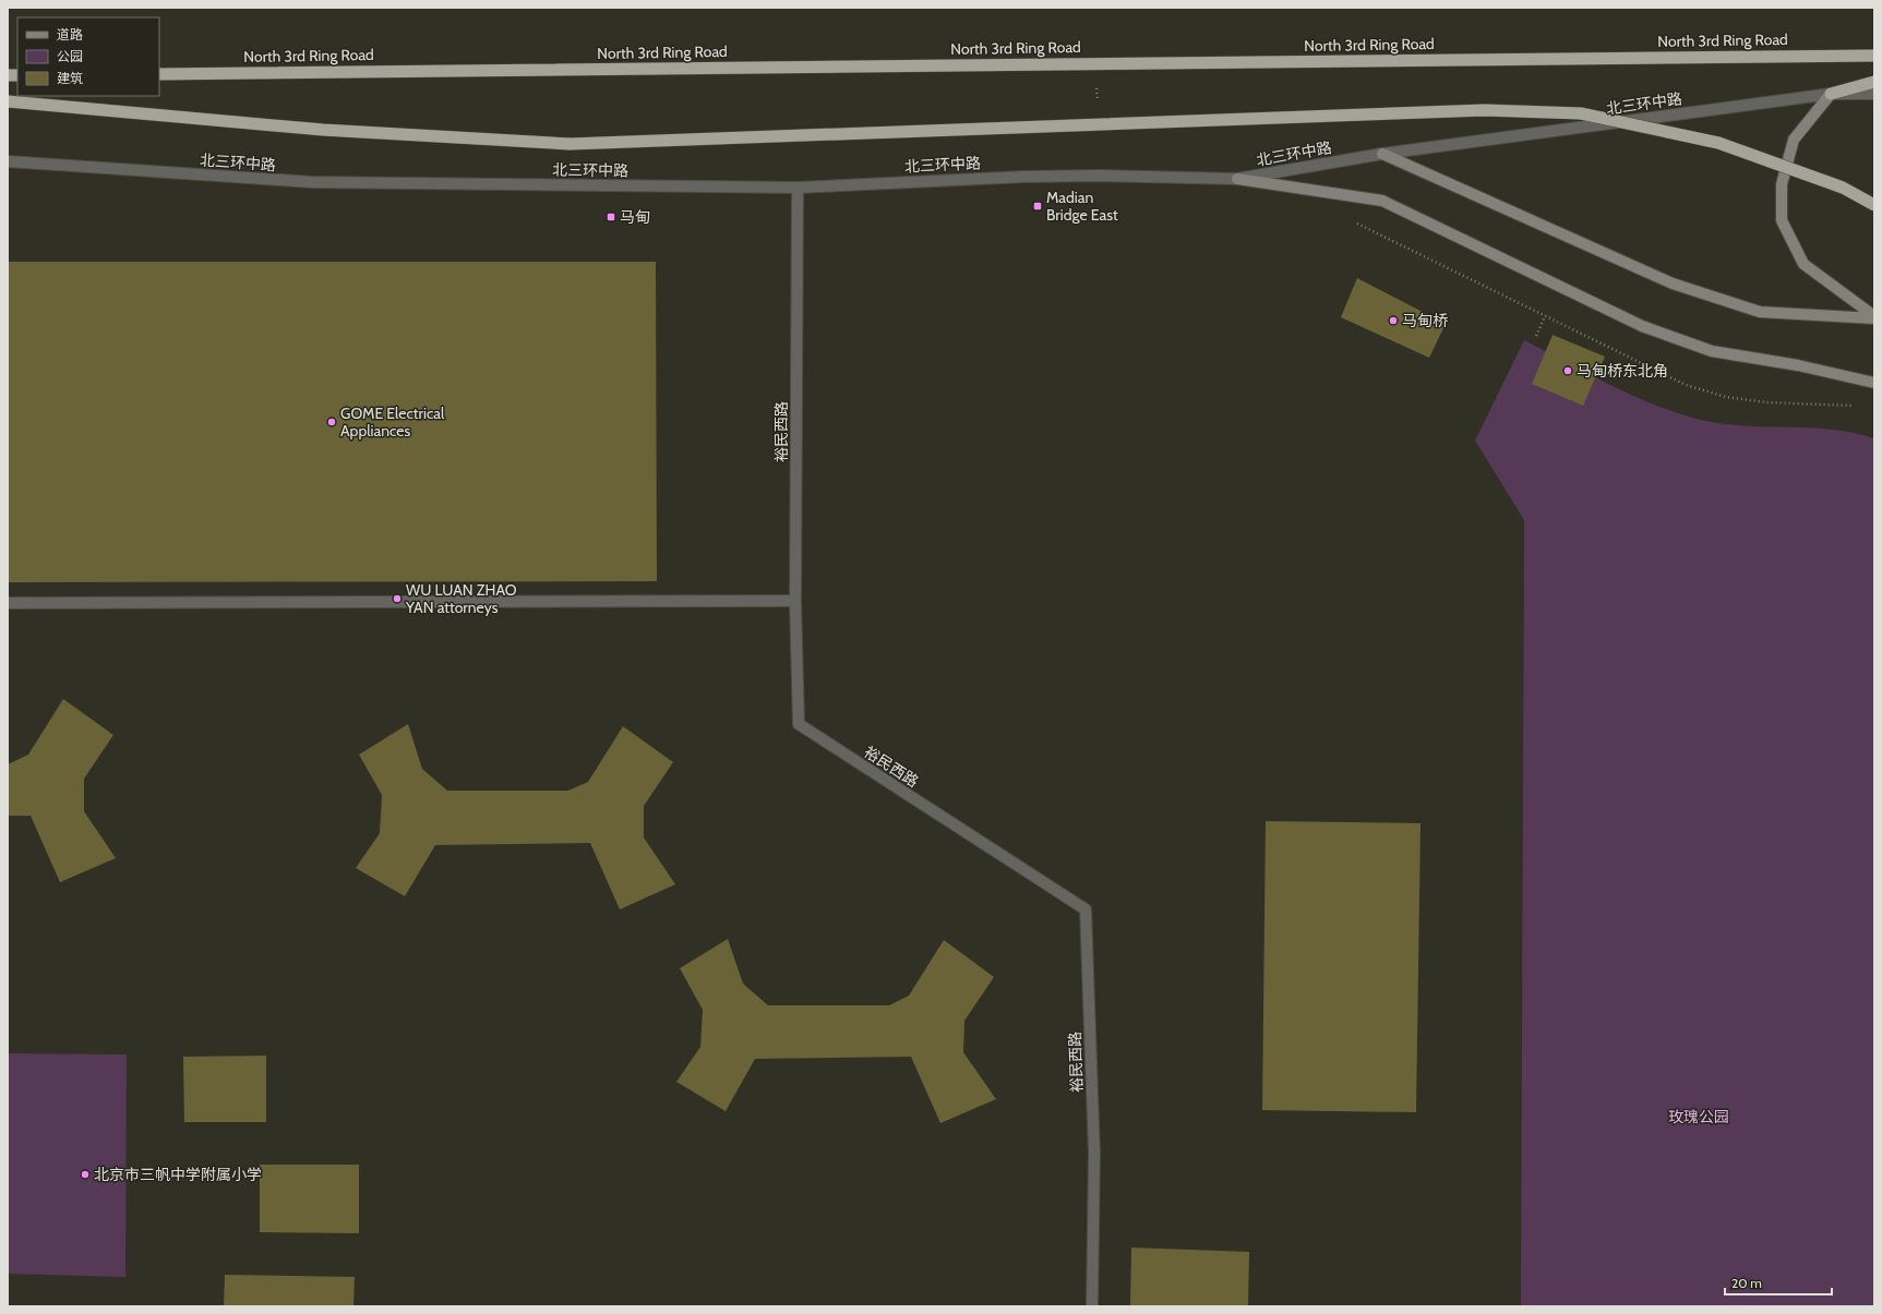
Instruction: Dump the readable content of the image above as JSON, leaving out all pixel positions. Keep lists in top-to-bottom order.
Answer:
{
  "streets": {
    "highway": ["North 3rd Ring Road"],
    "street": ["北三环中路", "裕民西路"]
  },
  "crossings": [
    ["北三环中路", "裕民西路"]
  ],
  "parks": ["玫瑰公园"],
  "places": {
    "transit": ["Madian Bridge East", "马甸"],
    "other": [
      "马甸桥",
      "马甸桥东北角",
      "GOME Electrical Appliances",
      "WU LUAN ZHAO YAN attorneys",
      "北京市三帆中学附属小学"
    ]
  },
  "legend": ["道路", "公园", "建筑"],
  "scale_bar": "20 m"
}
